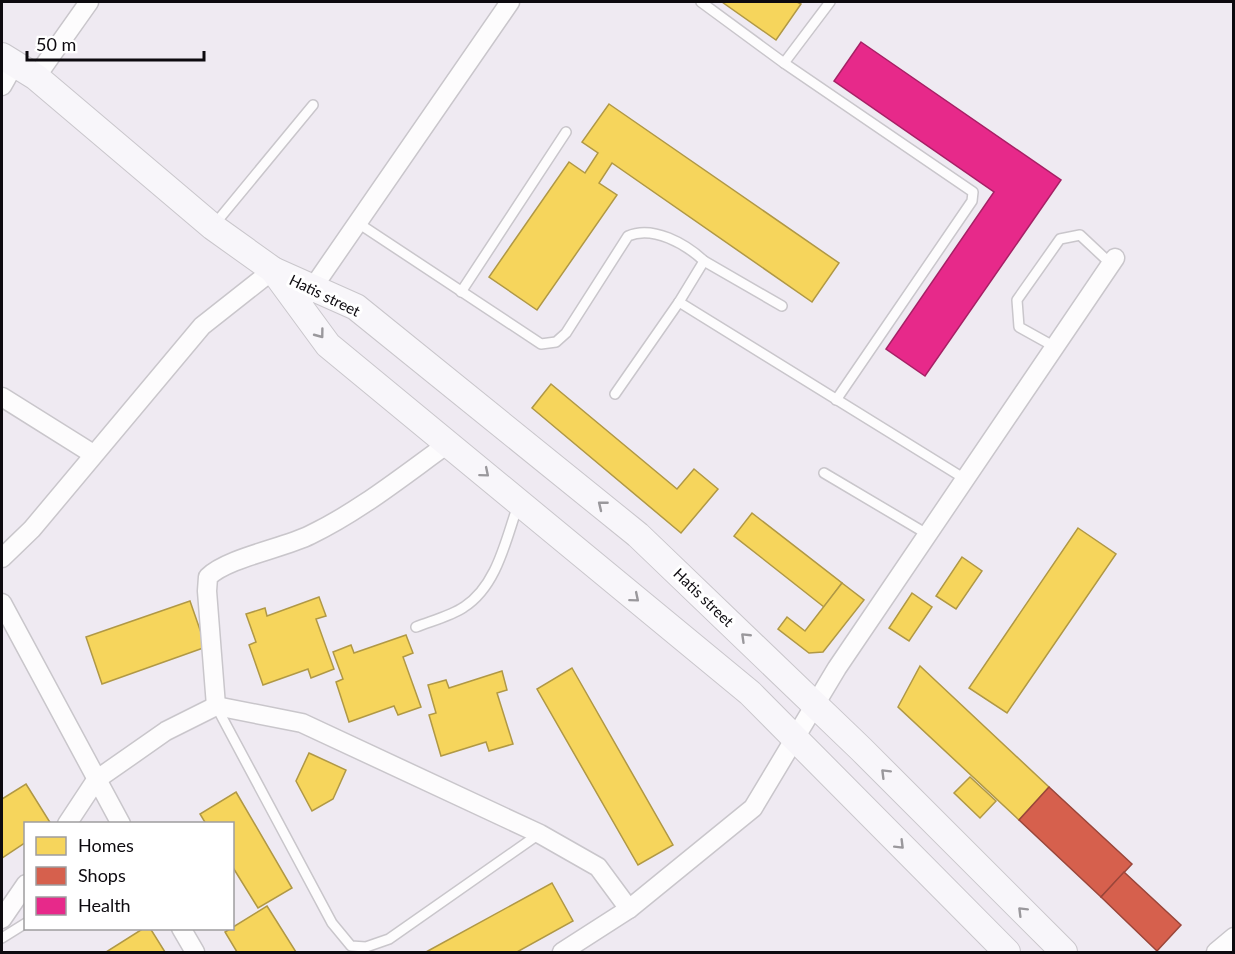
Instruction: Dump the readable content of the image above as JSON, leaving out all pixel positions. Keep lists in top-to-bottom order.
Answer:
{
  "streets": {
    "main road": ["Hatis street"]
  },
  "legend": ["Homes", "Shops", "Health"],
  "scale_bar": "50 m"
}
